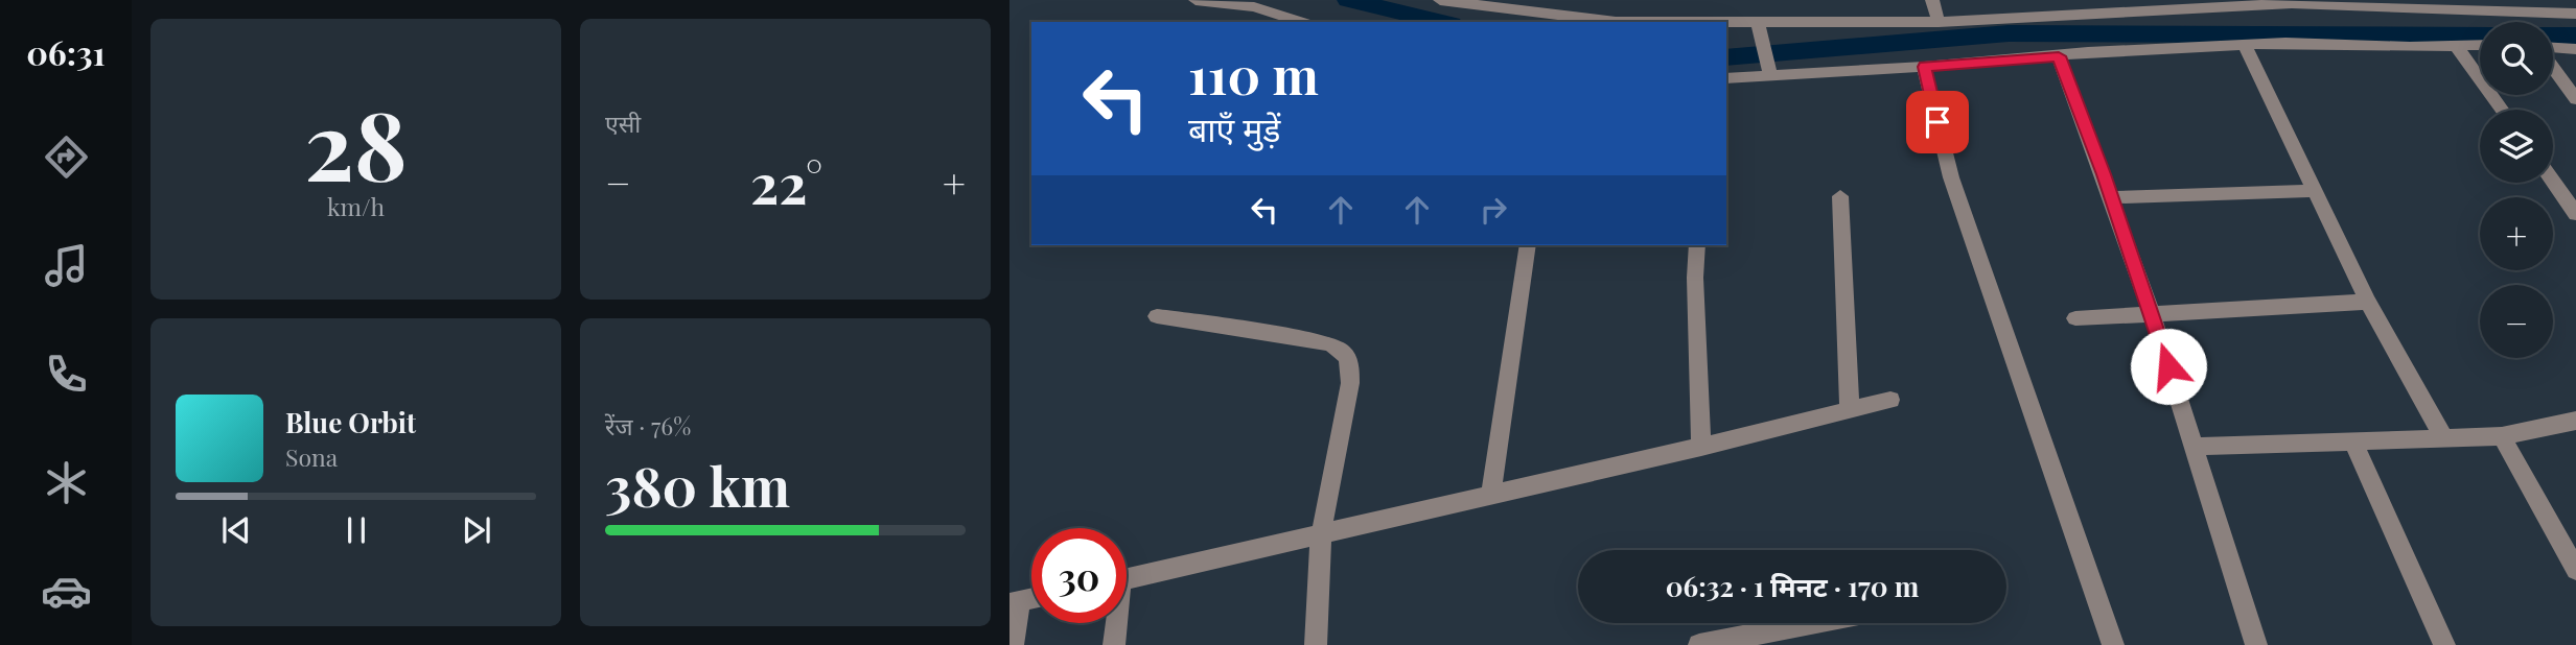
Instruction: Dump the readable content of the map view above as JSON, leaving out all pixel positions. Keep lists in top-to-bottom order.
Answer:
{
  "page": {
    "tabs": "06:31",
    "tile": [
      ["28", "km/h"],
      "एसी",
      ["रेंज · 76%", "380 km"]
    ],
    "map_buttons": ["+", "−"],
    "turn": ["110 m", "बाएँ मुड़ें"],
    "heat": ["−", "22°", "+"],
    "song": ["Blue Orbit", "Sona"],
    "limit": "30",
    "trip": "06:32 · 1 मिनट · 170 m"
  }
}
